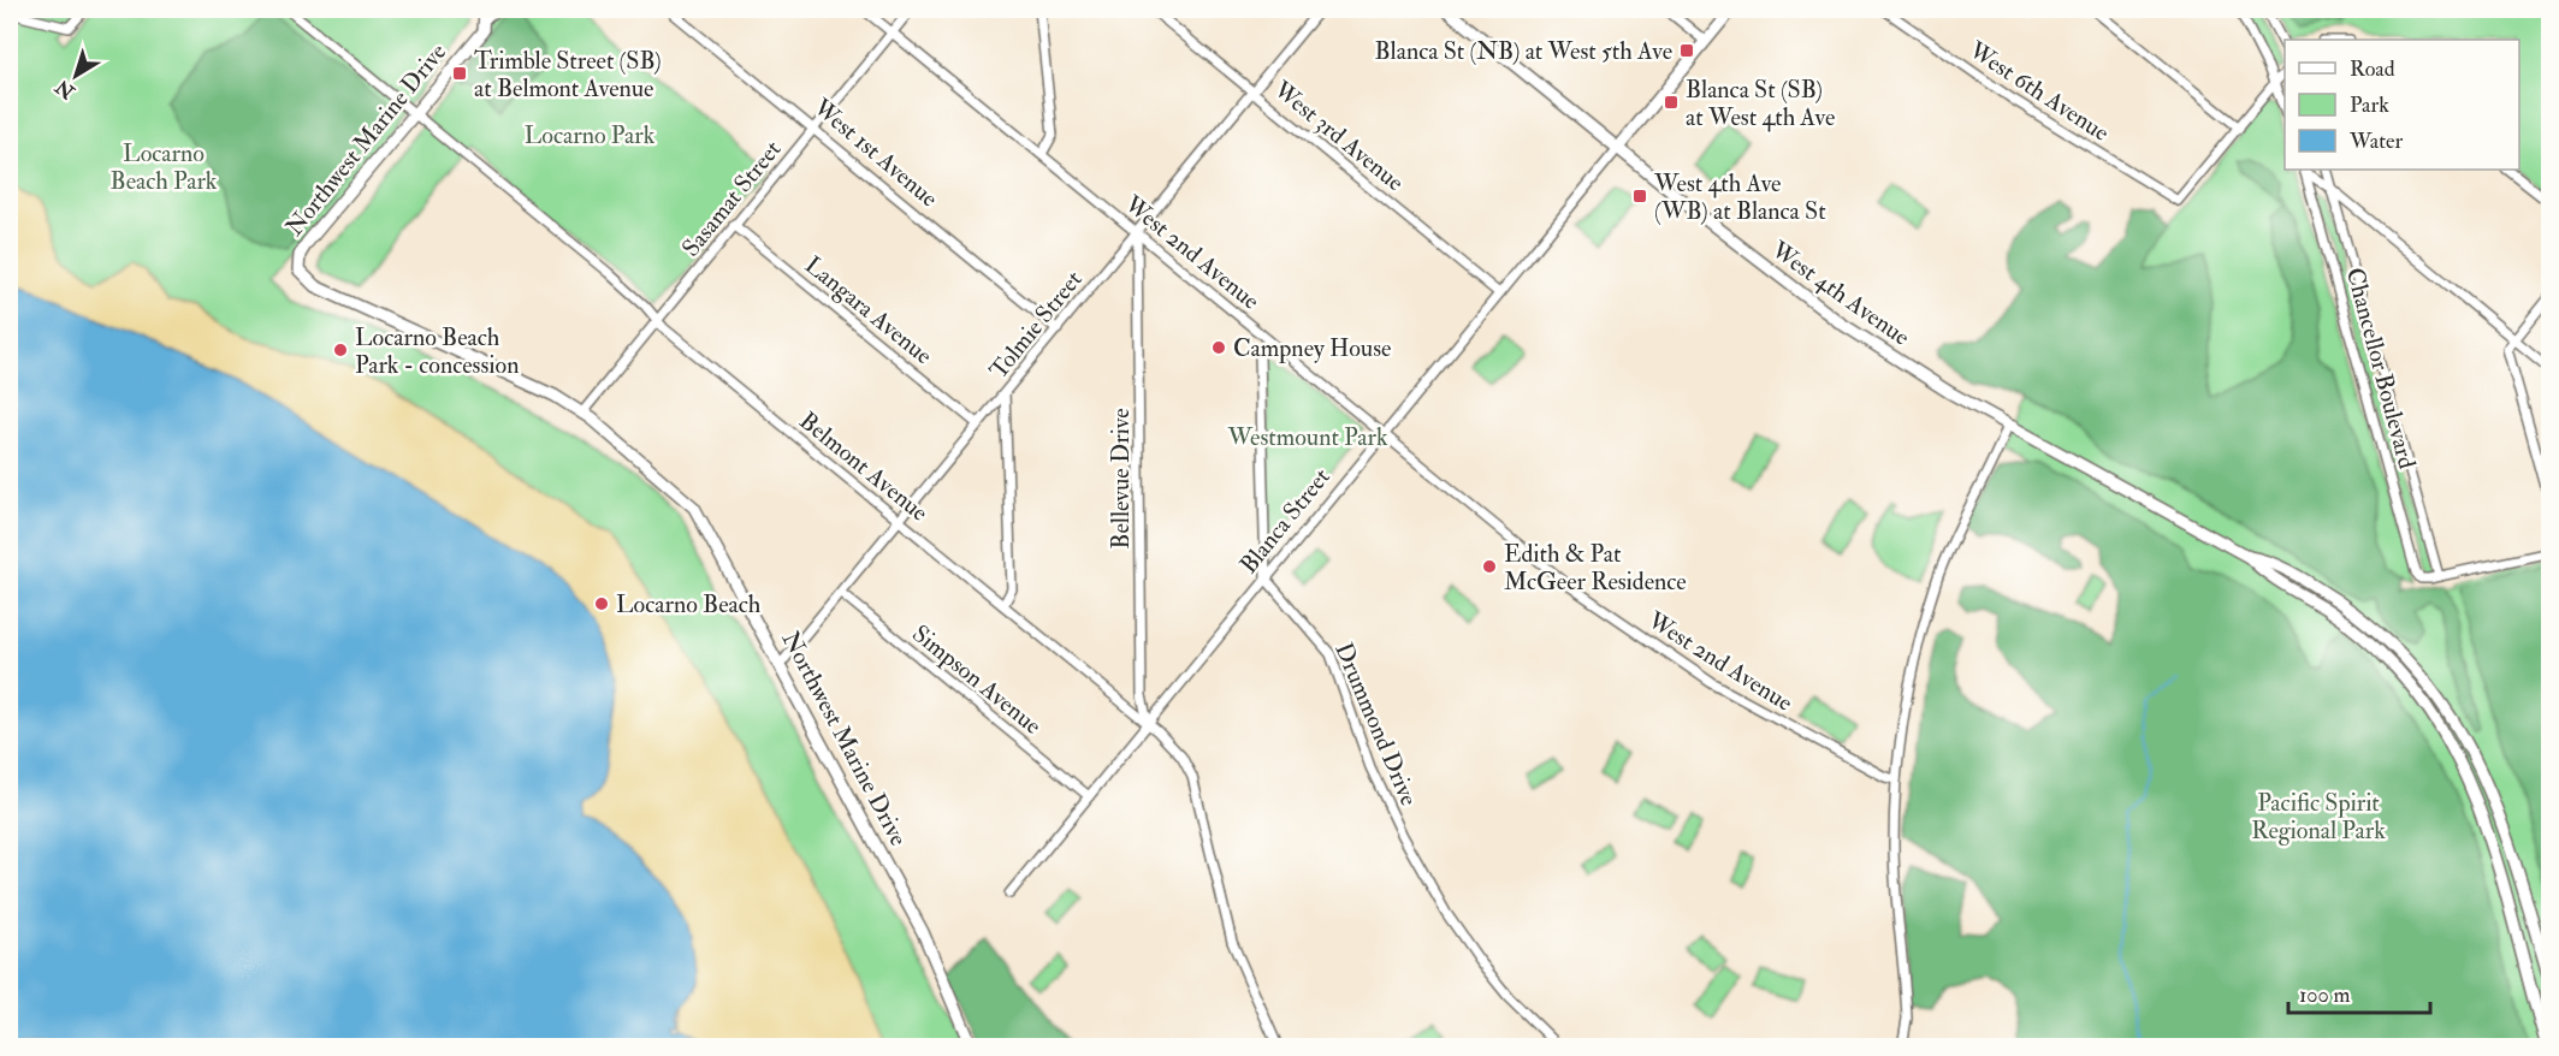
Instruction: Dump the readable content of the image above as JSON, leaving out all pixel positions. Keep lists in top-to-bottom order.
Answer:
{
  "streets": {
    "main road": ["Northwest Marine Drive", "West 4th Avenue", "Blanca Street"],
    "street": [
      "West 6th Avenue",
      "West 3rd Avenue",
      "West 1st Avenue",
      "Sasamat Street",
      "West 2nd Avenue",
      "Langara Avenue",
      "Tolmie Street",
      "Chancellor Boulevard",
      "Belmont Avenue",
      "Bellevue Drive",
      "Simpson Avenue",
      "Drummond Drive"
    ]
  },
  "crossings": [
    ["West 3rd Avenue", "Tolmie Street"],
    ["West 3rd Avenue", "Blanca Street"],
    ["Northwest Marine Drive", "Sasamat Street"],
    ["Northwest Marine Drive", "Tolmie Street"],
    ["Northwest Marine Drive", "Belmont Avenue"],
    ["West 1st Avenue", "Sasamat Street"],
    ["West 1st Avenue", "Tolmie Street"],
    ["Sasamat Street", "West 2nd Avenue"],
    ["Sasamat Street", "Langara Avenue"],
    ["Sasamat Street", "Belmont Avenue"],
    ["West 2nd Avenue", "Tolmie Street"],
    ["West 2nd Avenue", "Bellevue Drive"],
    ["West 2nd Avenue", "Blanca Street"],
    ["West 4th Avenue", "Blanca Street"],
    ["Langara Avenue", "Tolmie Street"],
    ["Tolmie Street", "Belmont Avenue"],
    ["Tolmie Street", "Bellevue Drive"],
    ["Tolmie Street", "Simpson Avenue"],
    ["Belmont Avenue", "Bellevue Drive"],
    ["Belmont Avenue", "Blanca Street"],
    ["Bellevue Drive", "Blanca Street"],
    ["Blanca Street", "Simpson Avenue"],
    ["Blanca Street", "Drummond Drive"]
  ],
  "parks": [
    "Locarno Park",
    "Locarno Beach Park",
    "Westmount Park",
    "Pacific Spirit Regional Park"
  ],
  "places": {
    "transit": [
      "Blanca St (NB) at West 5th Ave",
      "Trimble Street (SB) at Belmont Avenue",
      "Blanca St (SB) at West 4th Ave",
      "West 4th Ave (WB) at Blanca St"
    ],
    "other": [
      "Campney House",
      "Locarno Beach Park - concession",
      "Edith & Pat McGeer Residence",
      "Locarno Beach"
    ]
  },
  "legend": ["Road", "Park", "Water"],
  "scale_bar": "100 m",
  "north": "bottom left"
}
